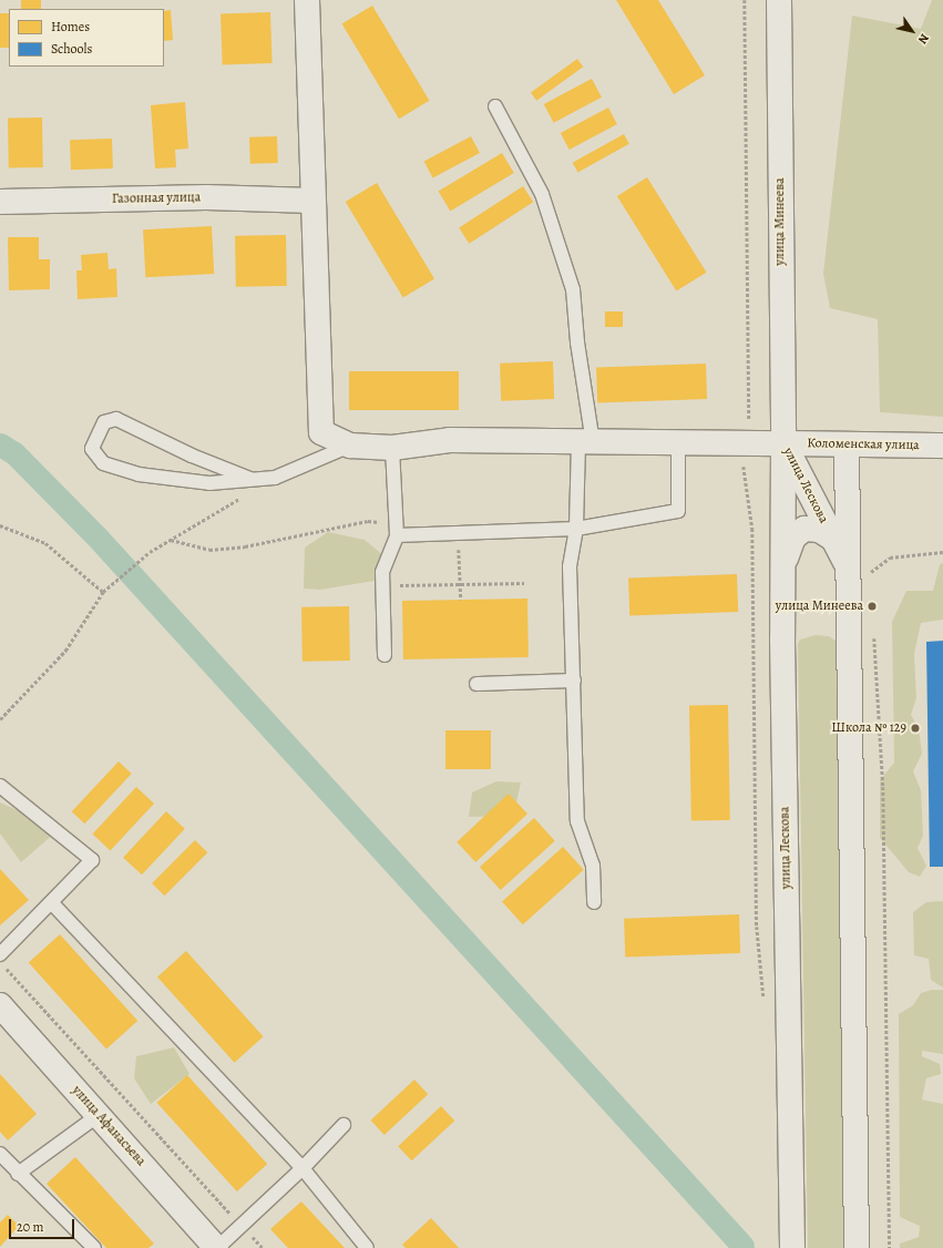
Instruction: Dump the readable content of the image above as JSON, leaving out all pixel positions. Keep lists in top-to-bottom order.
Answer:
{
  "streets": {
    "main road": [
      "Газонная улица",
      "улица Минеева",
      "Коломенская улица",
      "улица Лескова",
      "улица Афанасьева"
    ]
  },
  "crossings": [
    ["улица Минеева", "Коломенская улица"],
    ["улица Минеева", "улица Лескова"],
    ["Коломенская улица", "улица Лескова"]
  ],
  "places": ["улица Минеева", "Школа № 129"],
  "legend": ["Homes", "Schools"],
  "scale_bar": "20 m",
  "north": "bottom right"
}
